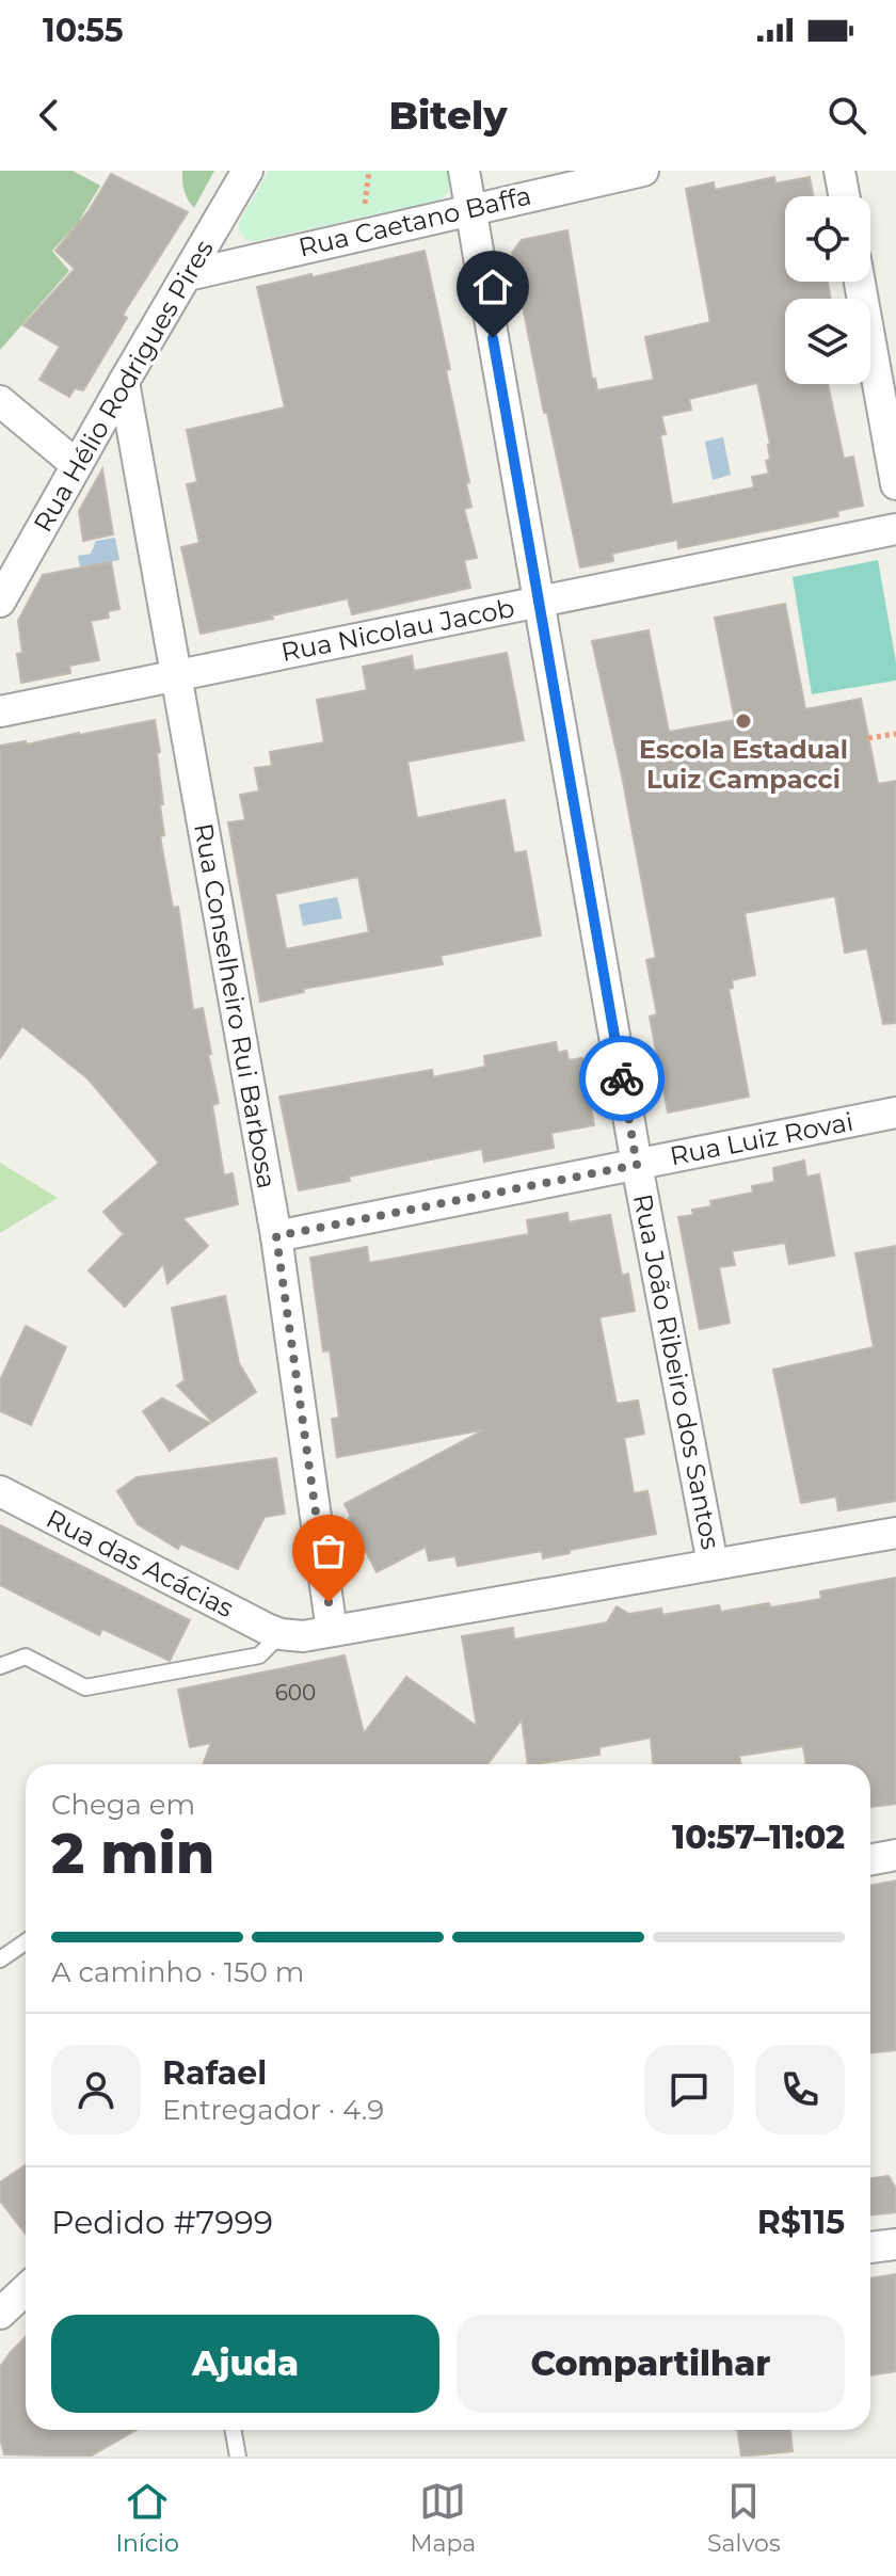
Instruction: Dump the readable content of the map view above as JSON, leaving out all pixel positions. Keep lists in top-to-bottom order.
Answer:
{
  "streets": {
    "street": [
      "Rua Caetano Baffa",
      "Rua Hélio Rodrigues Pires",
      "Rua Nicolau Jacob",
      "Rua Conselheiro Rui Barbosa",
      "Rua Luiz Rovai",
      "Rua João Ribeiro dos Santos",
      "Rua das Acácias"
    ]
  },
  "crossings": [
    ["Rua Caetano Baffa", "Rua Hélio Rodrigues Pires"],
    ["Rua Caetano Baffa", "Rua João Ribeiro dos Santos"],
    ["Rua Hélio Rodrigues Pires", "Rua Conselheiro Rui Barbosa"],
    ["Rua Nicolau Jacob", "Rua Conselheiro Rui Barbosa"],
    ["Rua Nicolau Jacob", "Rua João Ribeiro dos Santos"],
    ["Rua Conselheiro Rui Barbosa", "Rua Luiz Rovai"],
    ["Rua Luiz Rovai", "Rua João Ribeiro dos Santos"]
  ],
  "places": ["Escola Estadual Luiz Campacci"],
  "house_numbers": ["600"],
  "page": {
    "status": "10:55",
    "header": "Bitely",
    "heading": ["2 min", "Chega em", "10:57–11:02"],
    "panel": [
      "Rafael",
      "Entregador · 4.9",
      "Pedido #7999",
      "R$115"
    ],
    "bar": "A caminho · 150 m",
    "buttons": ["Ajuda", "Compartilhar"],
    "tabs": ["Início", "Mapa", "Salvos"]
  }
}
